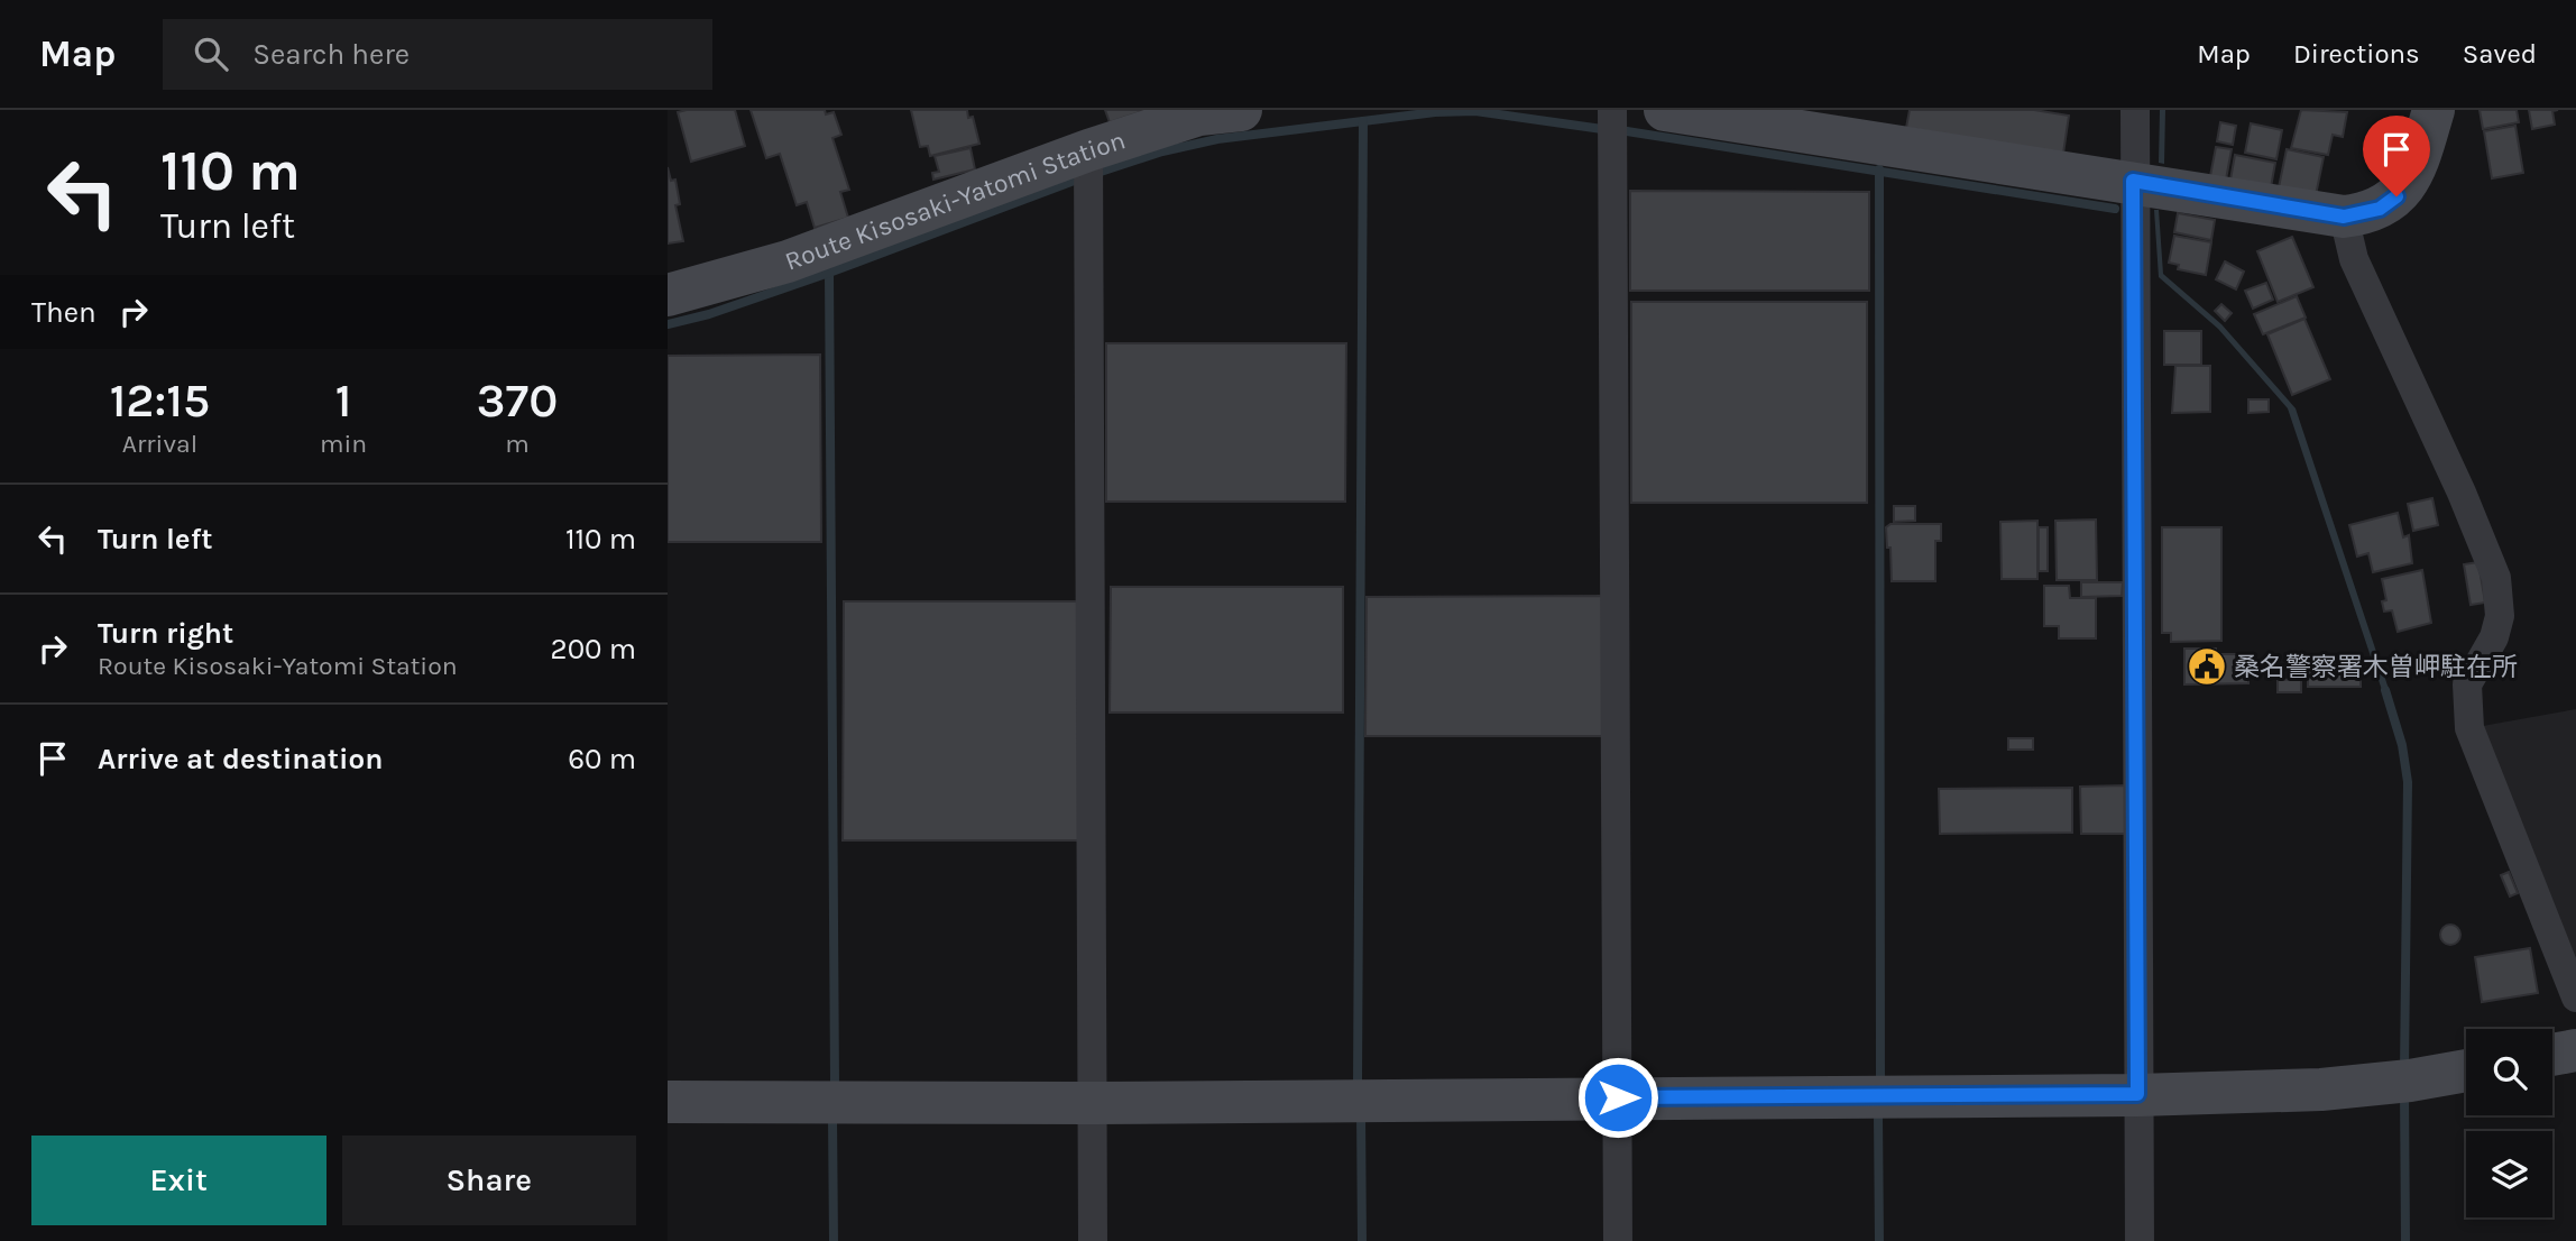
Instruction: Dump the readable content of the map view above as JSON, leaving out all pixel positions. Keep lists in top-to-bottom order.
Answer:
{
  "streets": {
    "street": ["Route Kisosaki-Yatomi Station"]
  },
  "places": {
    "public building": ["桑名警察署木曽岬駐在所"]
  },
  "page": {
    "header": "Map",
    "search": "Search here",
    "nav": ["Map", "Directions", "Saved"],
    "turn": ["110 m", "Turn left"],
    "then": "Then",
    "eta": [
      "12:15",
      "Arrival",
      "1",
      "min",
      "370",
      "m"
    ],
    "list": [
      {
        "name": "Turn left",
        "value": "110 m"
      },
      {
        "name": "Turn right",
        "note": "Route Kisosaki-Yatomi Station",
        "value": "200 m"
      },
      {
        "name": "Arrive at destination",
        "value": "60 m"
      }
    ],
    "buttons": ["Exit", "Share"]
  }
}
